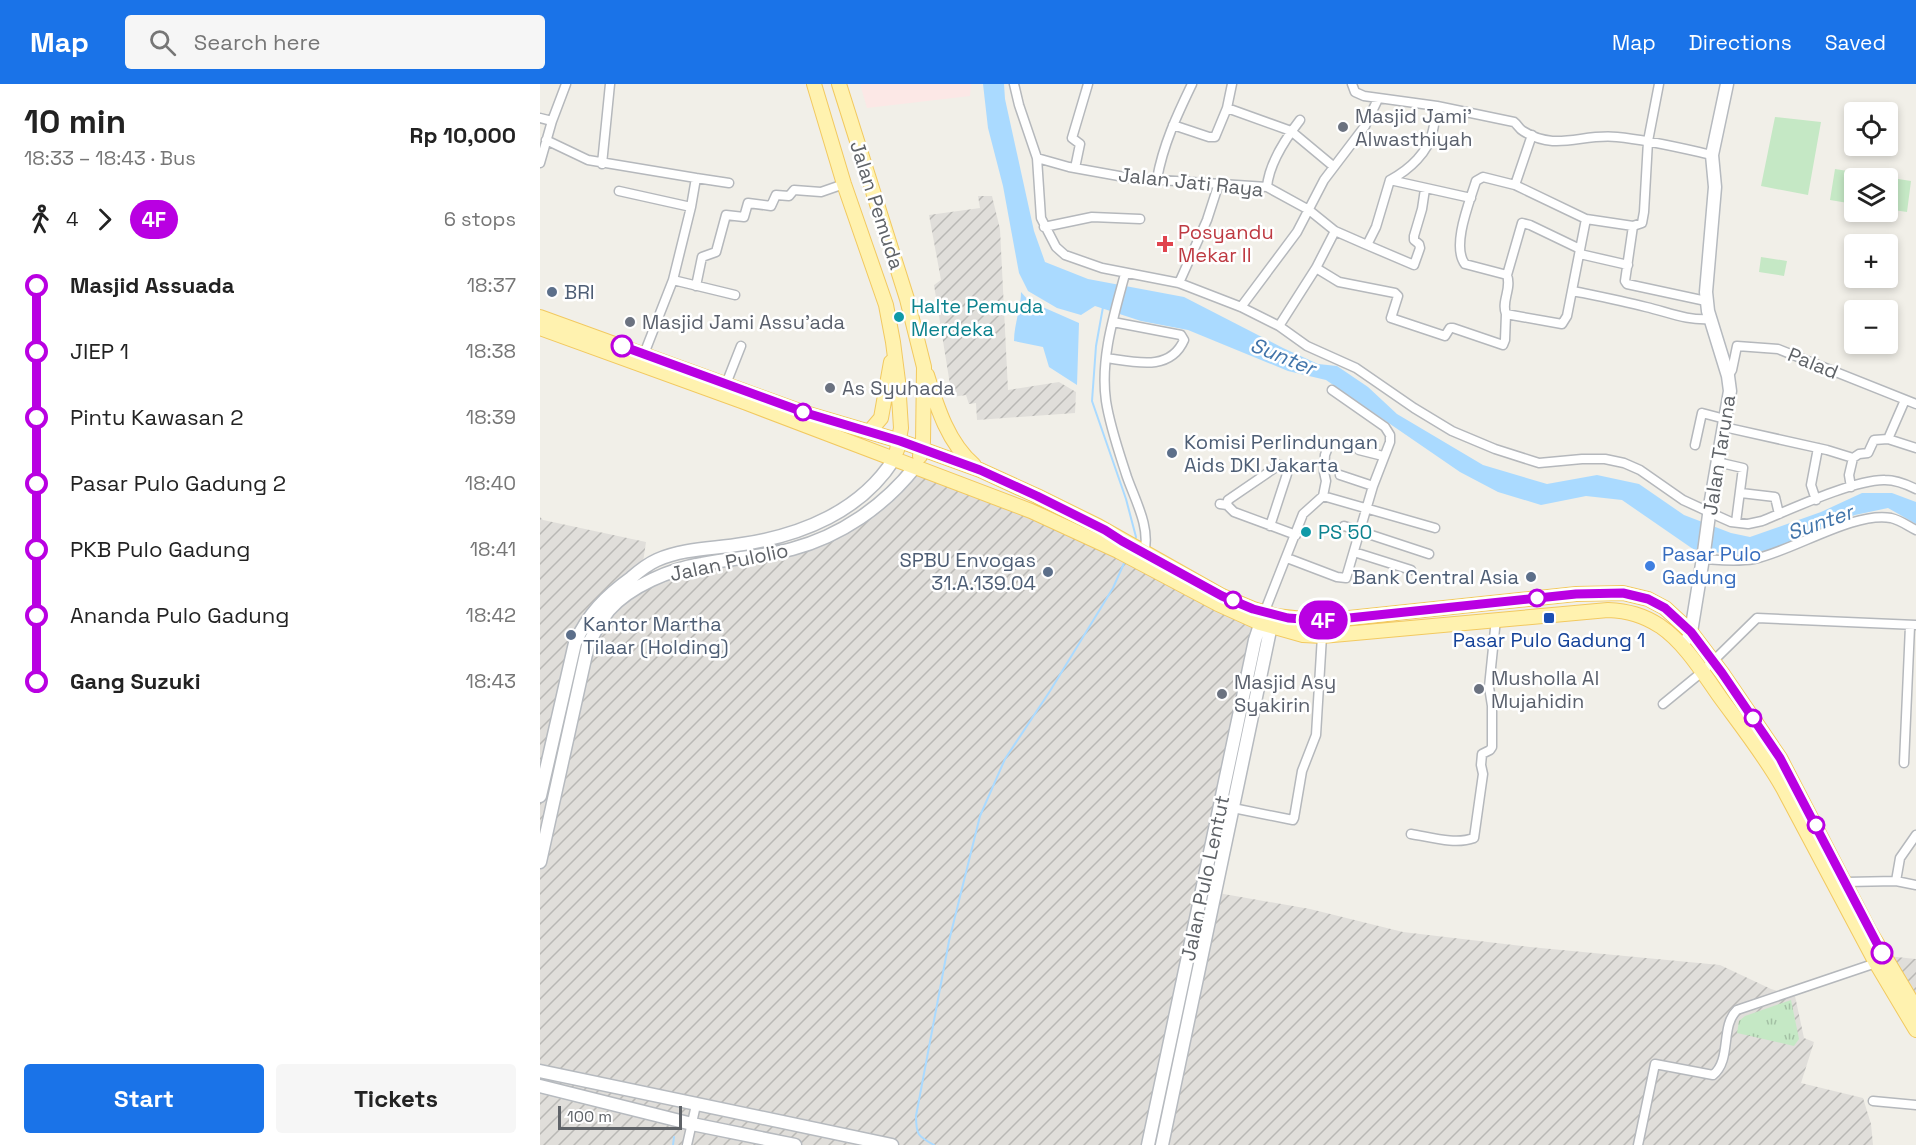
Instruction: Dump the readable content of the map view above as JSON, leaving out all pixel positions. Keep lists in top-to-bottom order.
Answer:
{
  "streets": {
    "main road": ["Jalan Pemuda"],
    "street": [
      "Jalan Jati Raya",
      "Palad",
      "Jalan Taruna",
      "Jalan Pulolio",
      "Jalan Pulo Lentut"
    ]
  },
  "crossings": [
    ["Jalan Pemuda", "Jalan Pulolio"],
    ["Palad", "Jalan Taruna"]
  ],
  "water": ["Sunter"],
  "places": {
    "other": [
      "Masjid Jami' Alwasthiyah",
      "BRI",
      "Halte Pemuda Merdeka",
      "Masjid Jami Assu'ada",
      "As Syuhada",
      "Komisi Perlindungan Aids DKI Jakarta",
      "PS 50",
      "Pasar Pulo Gadung",
      "SPBU Envogas 31.A.139.04",
      "Bank Central Asia",
      "Kantor Martha Tilaar (Holding)",
      "Musholla Al Mujahidin",
      "Masjid Asy Syakirin"
    ],
    "health": ["Posyandu Mekar II"],
    "transit": ["Pasar Pulo Gadung 1"]
  },
  "lines": ["bus line 4F"],
  "scale_bar": "100 m",
  "page": {
    "header": "Map",
    "search": "Search here",
    "nav": ["Map", "Directions", "Saved"],
    "heading": ["10 min", "18:33 – 18:43 · Bus", "Rp 10,000"],
    "on_map": "4F",
    "map_buttons": ["+", "−"],
    "legs": ["4", "4F", "6 stops"],
    "list": [
      {
        "name": "Masjid Assuada",
        "value": "18:37"
      },
      {
        "name": "JIEP 1",
        "value": "18:38"
      },
      {
        "name": "Pintu Kawasan 2",
        "value": "18:39"
      },
      {
        "name": "Pasar Pulo Gadung 2",
        "value": "18:40"
      },
      {
        "name": "PKB Pulo Gadung",
        "value": "18:41"
      },
      {
        "name": "Ananda Pulo Gadung",
        "value": "18:42"
      },
      {
        "name": "Gang Suzuki",
        "value": "18:43"
      }
    ],
    "buttons": ["Start", "Tickets"],
    "scale": "100 m"
  }
}
